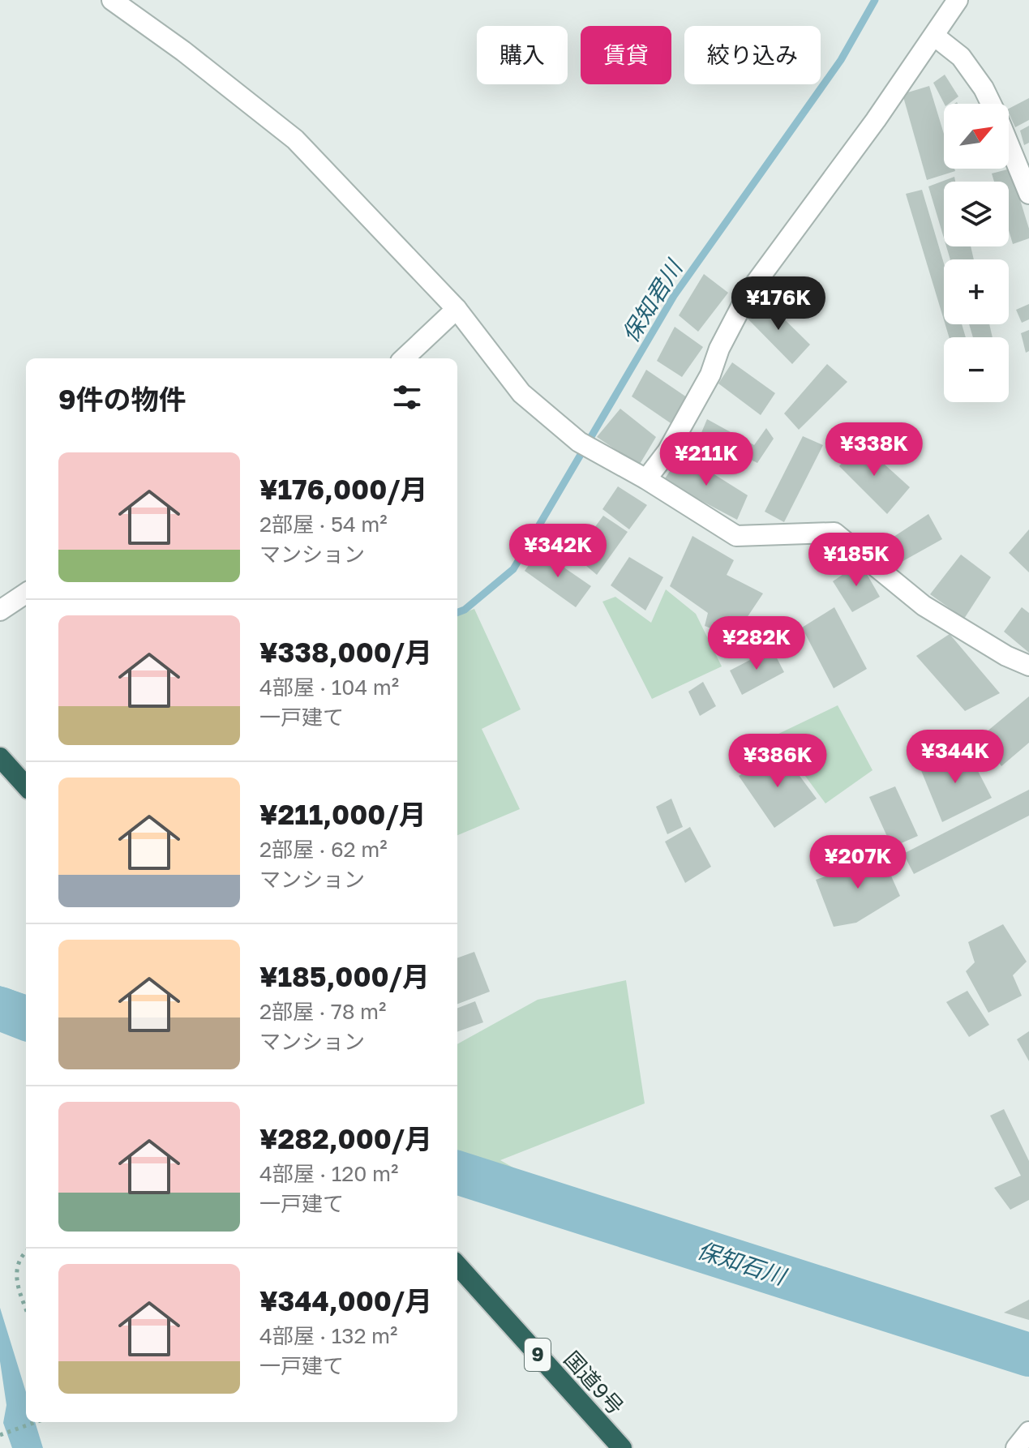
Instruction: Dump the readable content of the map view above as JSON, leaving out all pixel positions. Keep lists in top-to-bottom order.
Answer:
{
  "streets": {
    "highway": ["9", "国道9号"]
  },
  "water": ["保知君川", "保知石川"],
  "north": "top right",
  "page": {
    "chip": ["購入", "賃貸", "絞り込み"],
    "map_buttons": ["+", "−"],
    "price": [
      "¥176K",
      "¥338K",
      "¥211K",
      "¥342K",
      "¥185K",
      "¥282K",
      "¥344K",
      "¥386K",
      "¥207K"
    ],
    "heading": "9件の物件",
    "list": [
      {
        "name": "¥176,000/月",
        "note": "2部屋 · 54 m² · マンション"
      },
      {
        "name": "¥338,000/月",
        "note": "4部屋 · 104 m² · 一戸建て"
      },
      {
        "name": "¥211,000/月",
        "note": "2部屋 · 62 m² · マンション"
      },
      {
        "name": "¥185,000/月",
        "note": "2部屋 · 78 m² · マンション"
      },
      {
        "name": "¥282,000/月",
        "note": "4部屋 · 120 m² · 一戸建て"
      },
      {
        "name": "¥344,000/月",
        "note": "4部屋 · 132 m² · 一戸建て"
      }
    ]
  }
}
